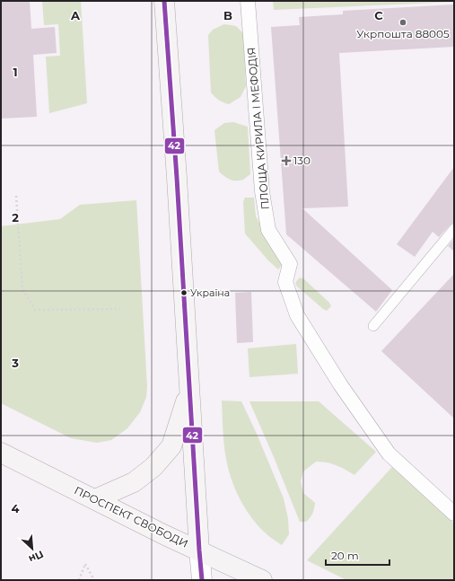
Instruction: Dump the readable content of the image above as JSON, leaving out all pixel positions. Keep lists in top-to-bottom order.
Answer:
{
  "streets": {
    "main road": ["ПРОСПЕКТ СВОБОДИ"],
    "street": ["ПЛОЩА КИРИЛА І МЕФОДІЯ"]
  },
  "places": {
    "other": ["Укрпошта 88005", "Україна"],
    "health": ["130"]
  },
  "lines": ["transit line 42"],
  "scale_bar": "20 m",
  "north": "bottom right",
  "grid": {
    "columns": ["A", "B", "C"],
    "rows": [
      "1",
      "2",
      "3",
      "4"
    ]
  }
}
